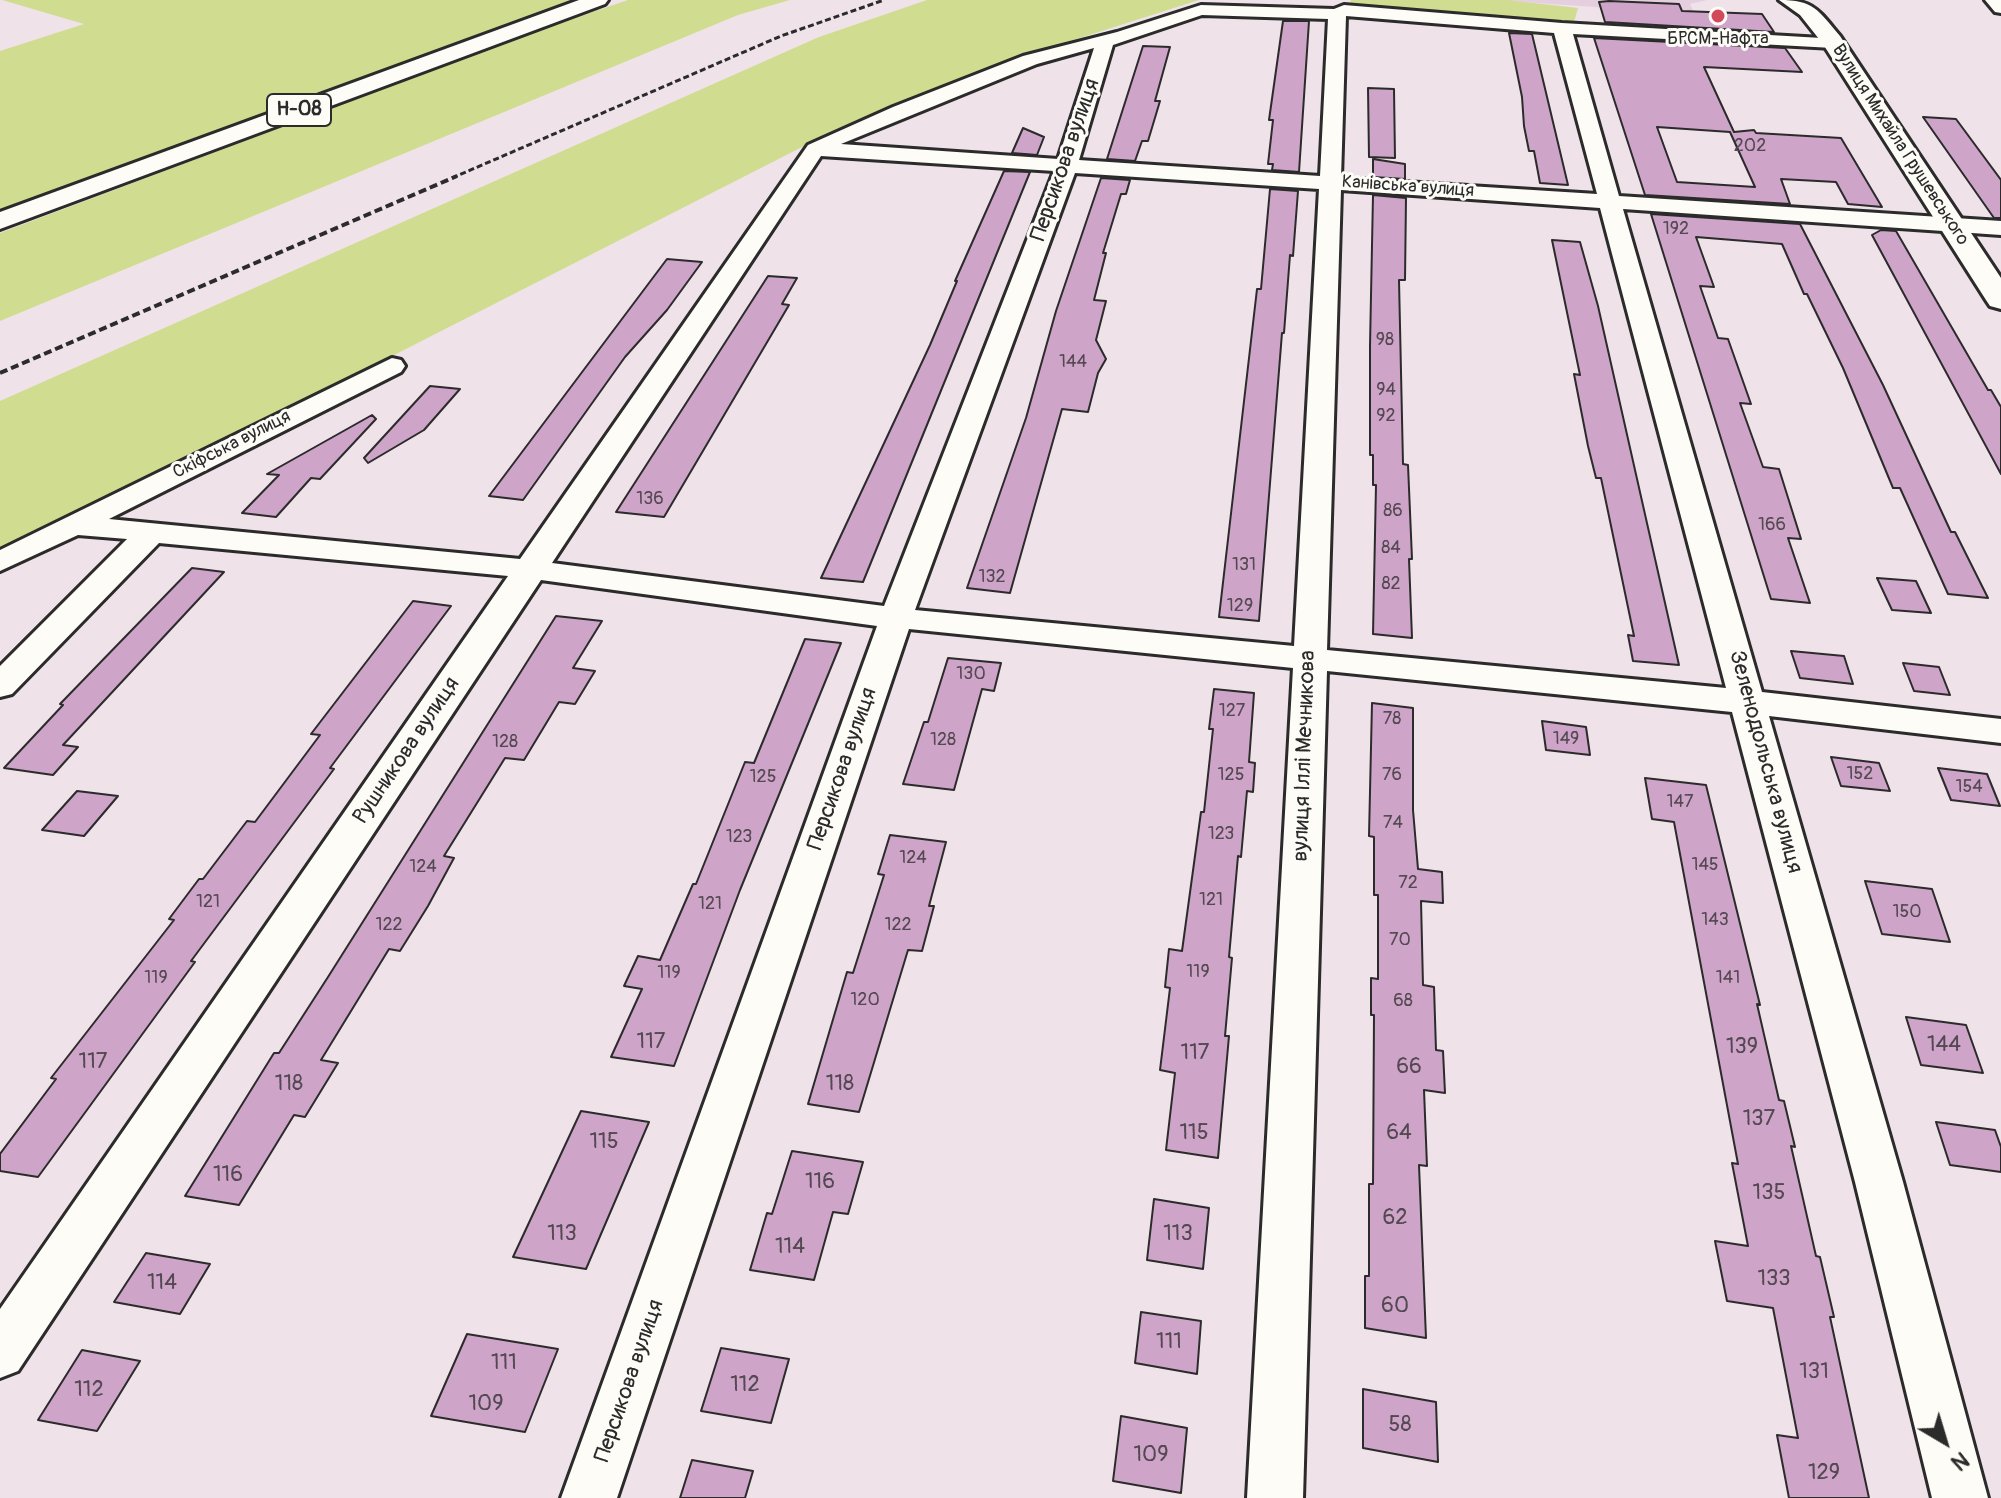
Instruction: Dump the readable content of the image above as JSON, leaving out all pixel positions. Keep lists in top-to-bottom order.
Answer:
{
  "streets": {
    "main road": ["Н-08", "Вулиця Михайла Грушевського"],
    "street": [
      "Персикова вулиця",
      "Канівська вулиця",
      "Скіфська вулиця",
      "Рушникова вулиця",
      "вулиця Іллі Мечникова",
      "Зеленодольська вулиця"
    ]
  },
  "crossings": [
    ["Вулиця Михайла Грушевського", "Канівська вулиця"],
    ["Персикова вулиця", "Канівська вулиця"],
    ["Канівська вулиця", "Рушникова вулиця"],
    ["Канівська вулиця", "вулиця Іллі Мечникова"],
    ["Канівська вулиця", "Зеленодольська вулиця"]
  ],
  "places": ["БРСМ-Нафта"],
  "house_numbers": [
    "202",
    "192",
    "98",
    "144",
    "94",
    "92",
    "136",
    "86",
    "166",
    "84",
    "131",
    "132",
    "82",
    "129",
    "130",
    "127",
    "78",
    "149",
    "128",
    "128",
    "152",
    "125",
    "76",
    "125",
    "154",
    "147",
    "74",
    "123",
    "123",
    "124",
    "145",
    "124",
    "72",
    "121",
    "121",
    "121",
    "150",
    "143",
    "122",
    "122",
    "70",
    "119",
    "119",
    "119",
    "141",
    "120",
    "68",
    "117",
    "144",
    "139",
    "117",
    "117",
    "66",
    "118",
    "118",
    "137",
    "115",
    "64",
    "115",
    "116",
    "116",
    "135",
    "62",
    "113",
    "113",
    "114",
    "133",
    "114",
    "60",
    "111",
    "111",
    "131",
    "112",
    "112",
    "109",
    "58",
    "109",
    "129"
  ],
  "north": "bottom right"
}
